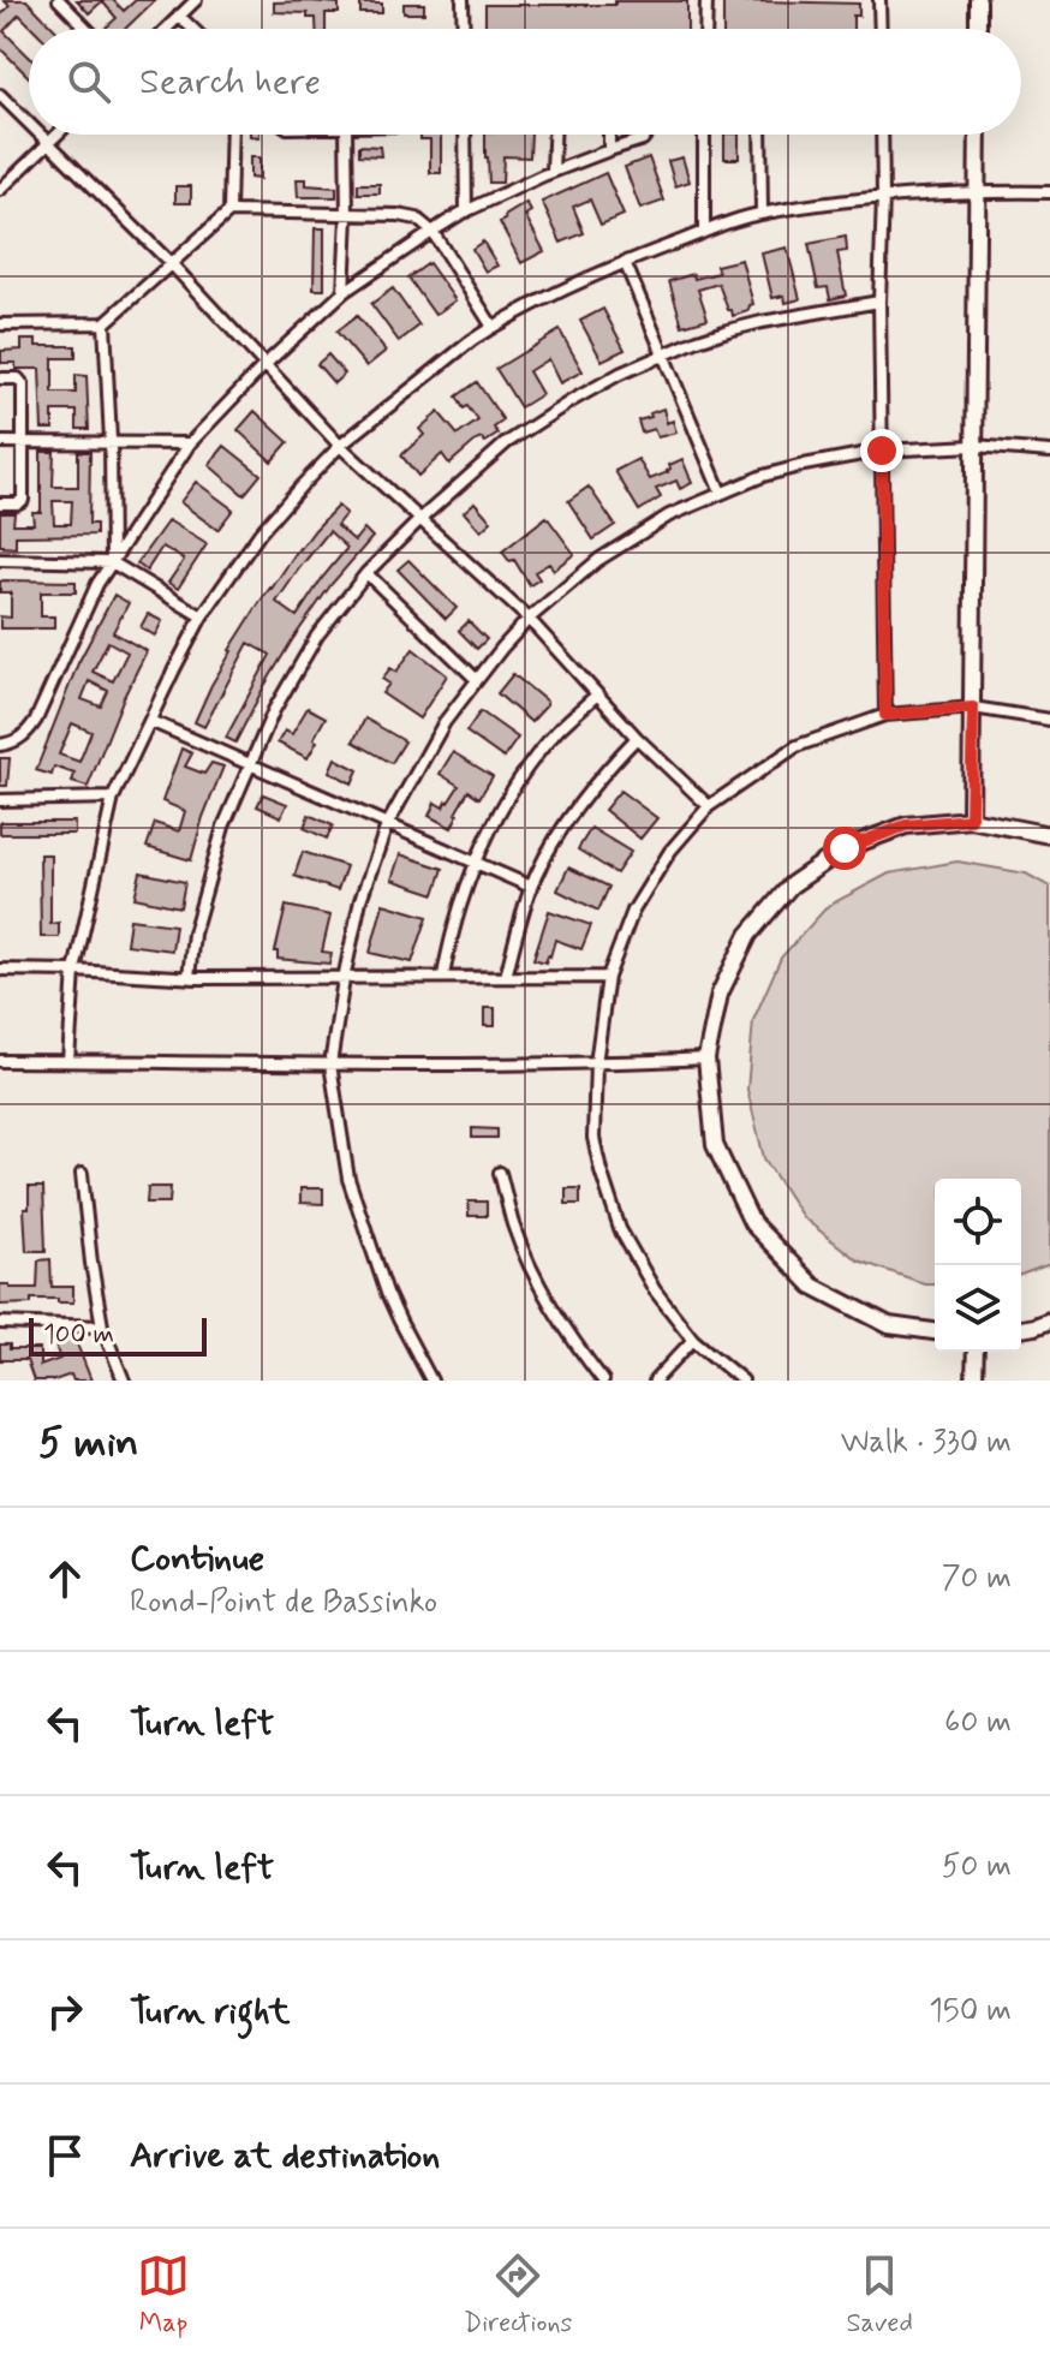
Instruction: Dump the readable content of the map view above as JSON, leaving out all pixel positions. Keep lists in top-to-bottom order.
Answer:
{
  "scale_bar": "100 m",
  "page": {
    "search": "Search here",
    "scale": "100 m",
    "heading": ["5 min", "Walk · 330 m"],
    "list": [
      ["Continue", "Rond-Point de Bassinko", "70 m"],
      ["Turn left", "60 m"],
      ["Turn left", "50 m"],
      ["Turn right", "150 m"],
      "Arrive at destination"
    ],
    "nav": ["Map", "Directions", "Saved"]
  }
}
